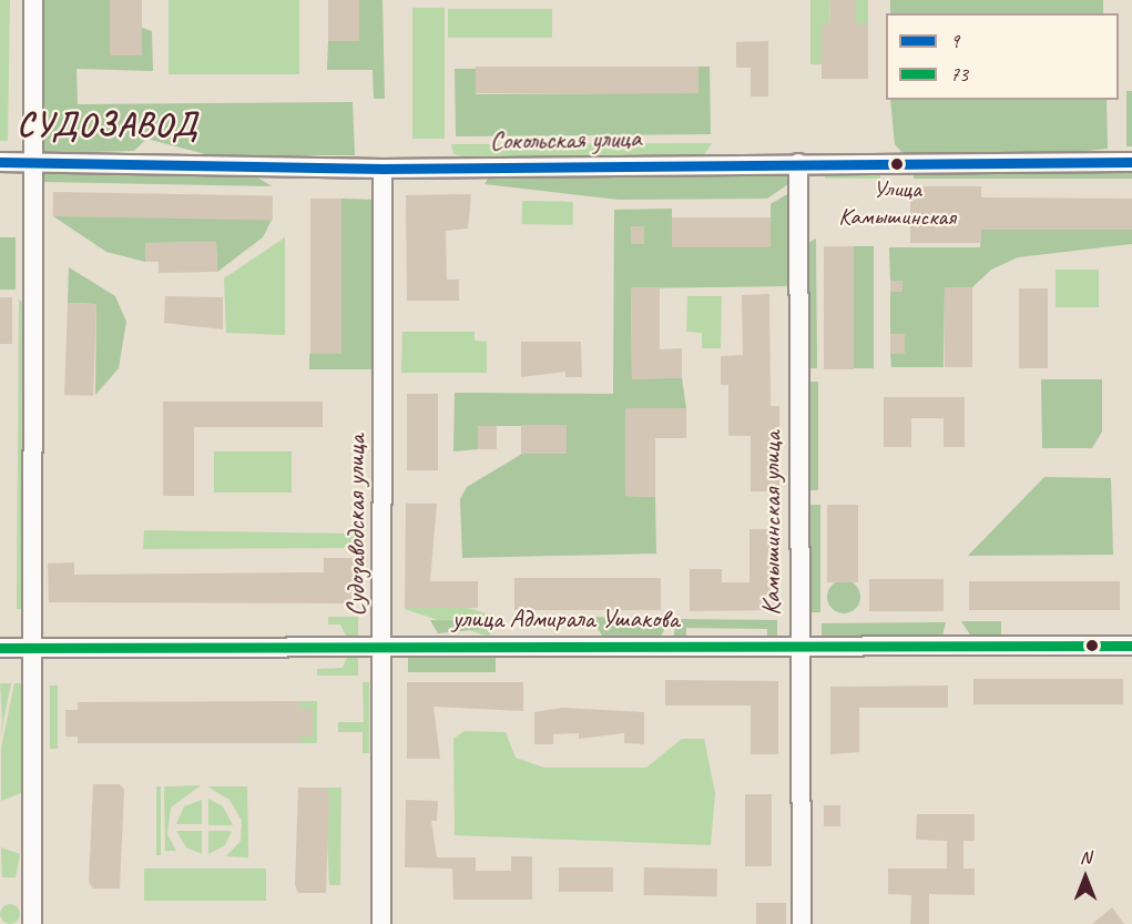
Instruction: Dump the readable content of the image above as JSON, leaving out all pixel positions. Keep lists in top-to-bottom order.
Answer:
{
  "streets": {
    "street": [
      "Сокольская улица",
      "Камышинская улица",
      "Судозаводская улица",
      "улица Адмирала Ушакова"
    ]
  },
  "crossings": [
    ["Сокольская улица", "Камышинская улица"],
    ["Сокольская улица", "Судозаводская улица"],
    ["Камышинская улица", "улица Адмирала Ушакова"],
    ["Судозаводская улица", "улица Адмирала Ушакова"]
  ],
  "districts": ["СУДОЗАВОД"],
  "places": ["Улица Камышинская"],
  "lines": ["transit line 9", "transit line 73"],
  "legend": ["9", "73"],
  "north": "top"
}
